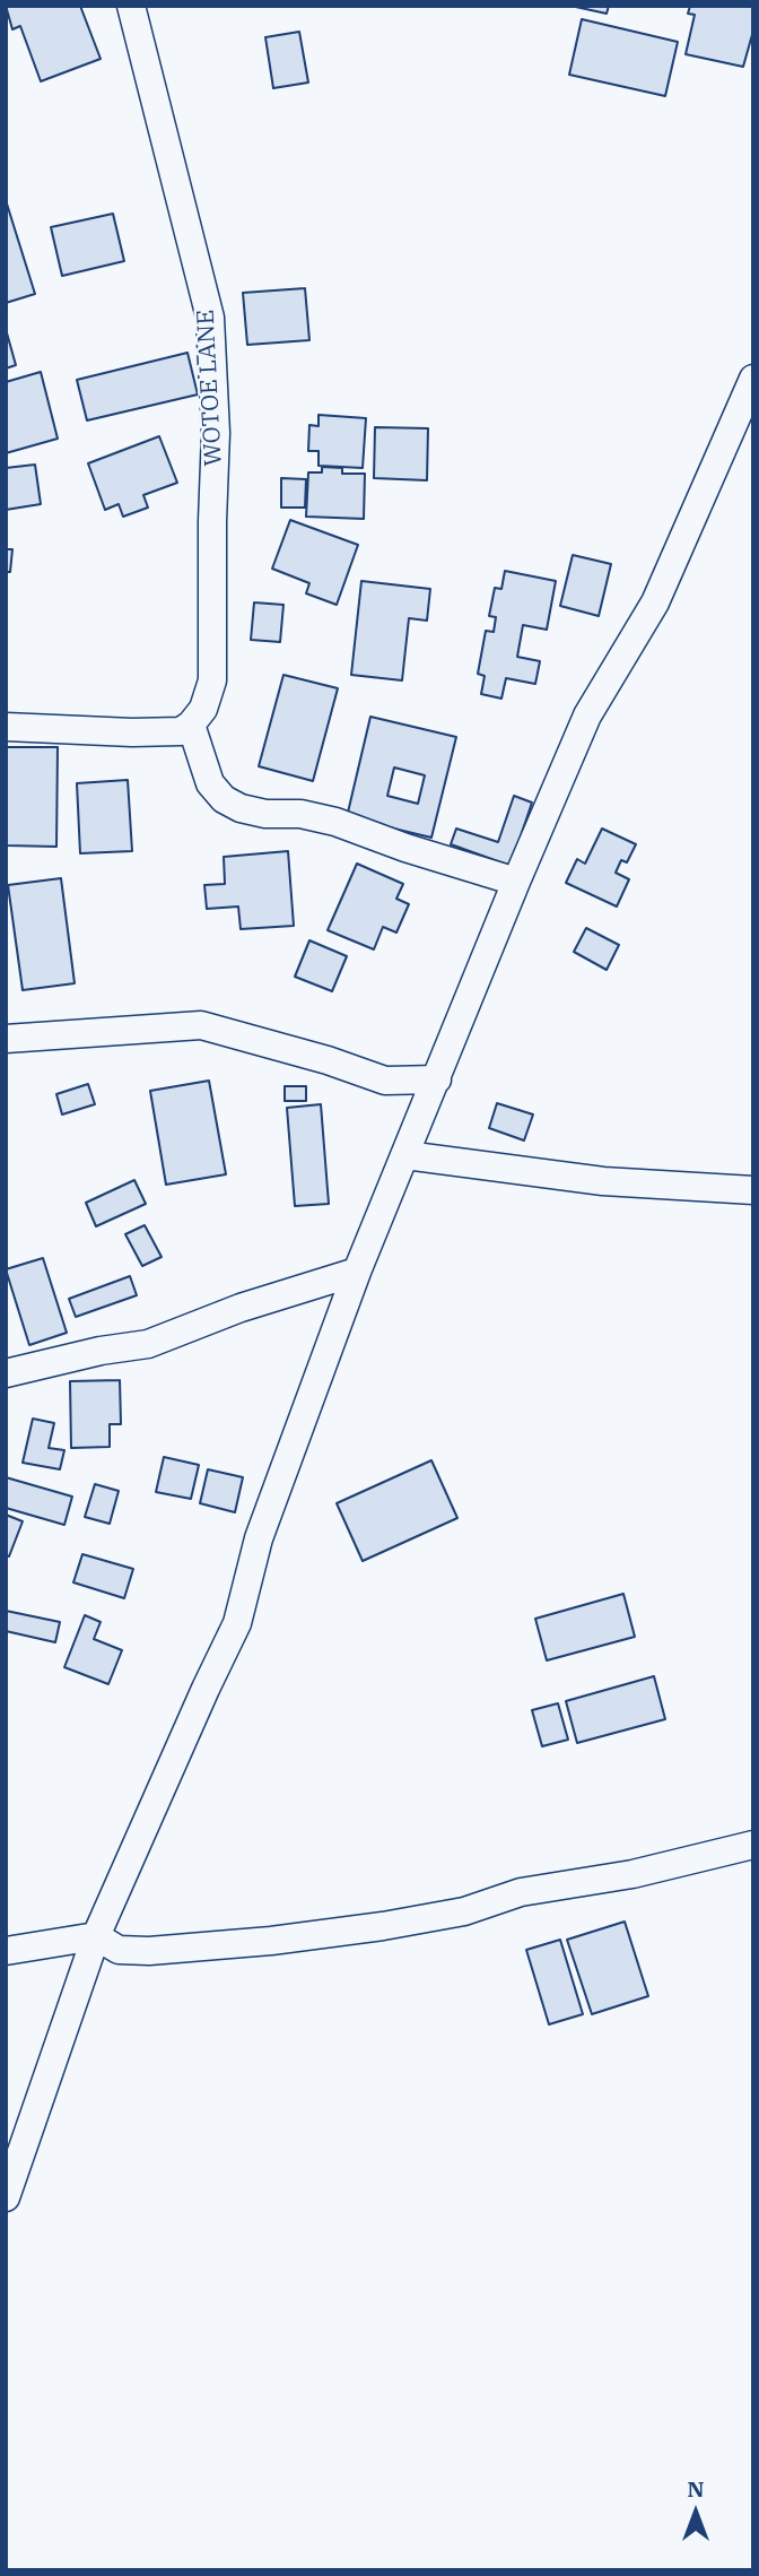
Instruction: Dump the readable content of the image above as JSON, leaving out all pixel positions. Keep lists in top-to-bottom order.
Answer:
{
  "streets": {
    "street": ["WOTOE LANE"]
  },
  "north": "top"
}
